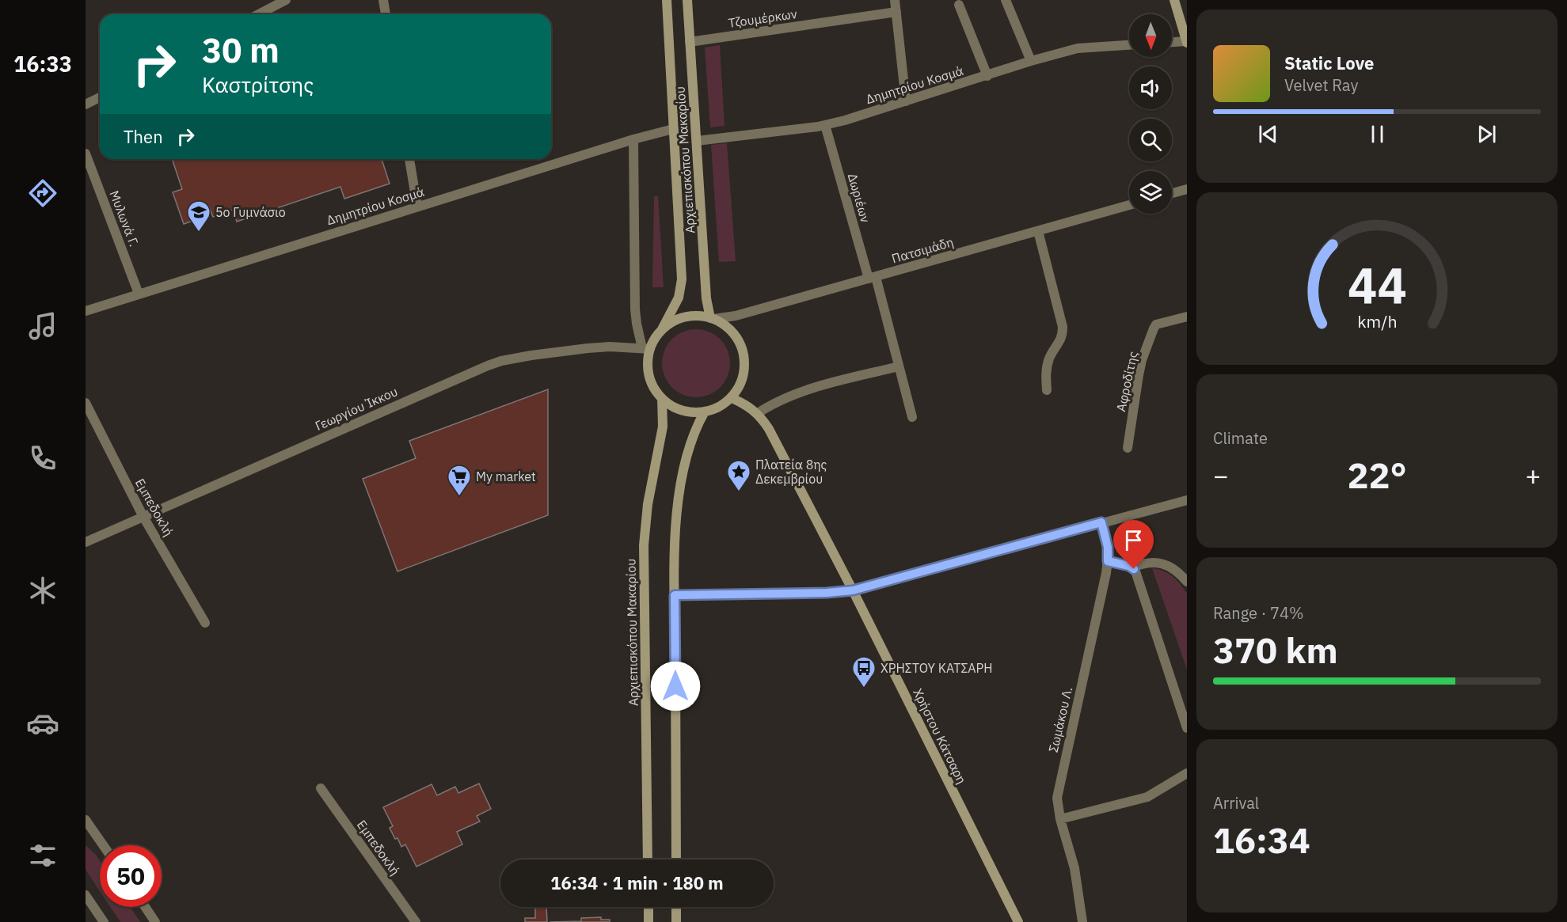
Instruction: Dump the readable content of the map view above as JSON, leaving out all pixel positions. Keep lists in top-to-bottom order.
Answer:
{
  "streets": {
    "main road": ["Αρχιεπισκόπου Μακαρίου", "Χρήστου Κάτσαρη"],
    "street": [
      "Τζουμέρκων",
      "Δημητρίου Κοσμά",
      "Δωριέων",
      "Μυλωνά Γ.",
      "Πατσιμάδη",
      "Αφροδίτης",
      "Γεωργίου Ίκκου",
      "Εμπεδοκλή",
      "Σωμάκου Λ."
    ]
  },
  "crossings": [
    ["Τζουμέρκων", "Αρχιεπισκόπου Μακαρίου"],
    ["Δημητρίου Κοσμά", "Αρχιεπισκόπου Μακαρίου"],
    ["Δημητρίου Κοσμά", "Δωριέων"],
    ["Δημητρίου Κοσμά", "Μυλωνά Γ."],
    ["Αρχιεπισκόπου Μακαρίου", "Πατσιμάδη"],
    ["Αρχιεπισκόπου Μακαρίου", "Γεωργίου Ίκκου"],
    ["Αρχιεπισκόπου Μακαρίου", "Χρήστου Κάτσαρη"],
    ["Δωριέων", "Πατσιμάδη"],
    ["Πατσιμάδη", "Γεωργίου Ίκκου"],
    ["Πατσιμάδη", "Χρήστου Κάτσαρη"],
    ["Γεωργίου Ίκκου", "Εμπεδοκλή"],
    ["Γεωργίου Ίκκου", "Χρήστου Κάτσαρη"]
  ],
  "places": {
    "school or university": ["5ο Γυμνάσιο"],
    "place": ["Πλατεία 8ης Δεκεμβρίου"],
    "supermarket": ["My market"],
    "bus stop": ["ΧΡΗΣΤΟΥ ΚΑΤΣΑΡΗ"]
  },
  "north": "bottom",
  "page": {
    "tabs": "16:33",
    "turn": ["30 m", "Καστρίτσης"],
    "song": ["Static Love", "Velvet Ray"],
    "then": "Then",
    "tile": [
      "Climate",
      ["Range · 74%", "370 km"],
      ["Arrival", "16:34"]
    ],
    "heat": ["−", "22°", "+"],
    "limit": "50",
    "trip": "16:34 · 1 min · 180 m",
    "gauge": ["44", "km/h"]
  }
}
